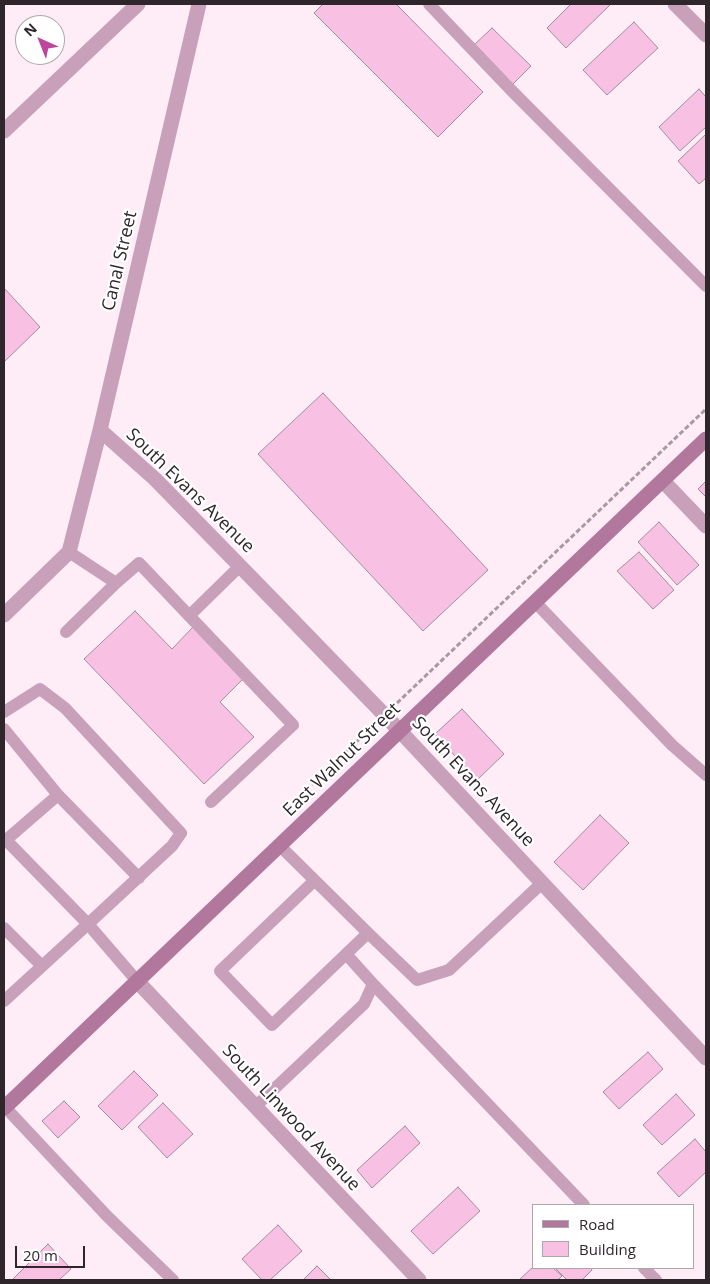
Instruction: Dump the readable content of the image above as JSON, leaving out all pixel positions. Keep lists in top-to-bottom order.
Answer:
{
  "streets": {
    "main road": ["East Walnut Street"],
    "street": ["Canal Street", "South Evans Avenue", "South Linwood Avenue"]
  },
  "crossings": [
    ["Canal Street", "South Evans Avenue"],
    ["South Evans Avenue", "East Walnut Street"],
    ["East Walnut Street", "South Linwood Avenue"]
  ],
  "legend": ["Road", "Building"],
  "scale_bar": "20 m",
  "north": "top left"
}
